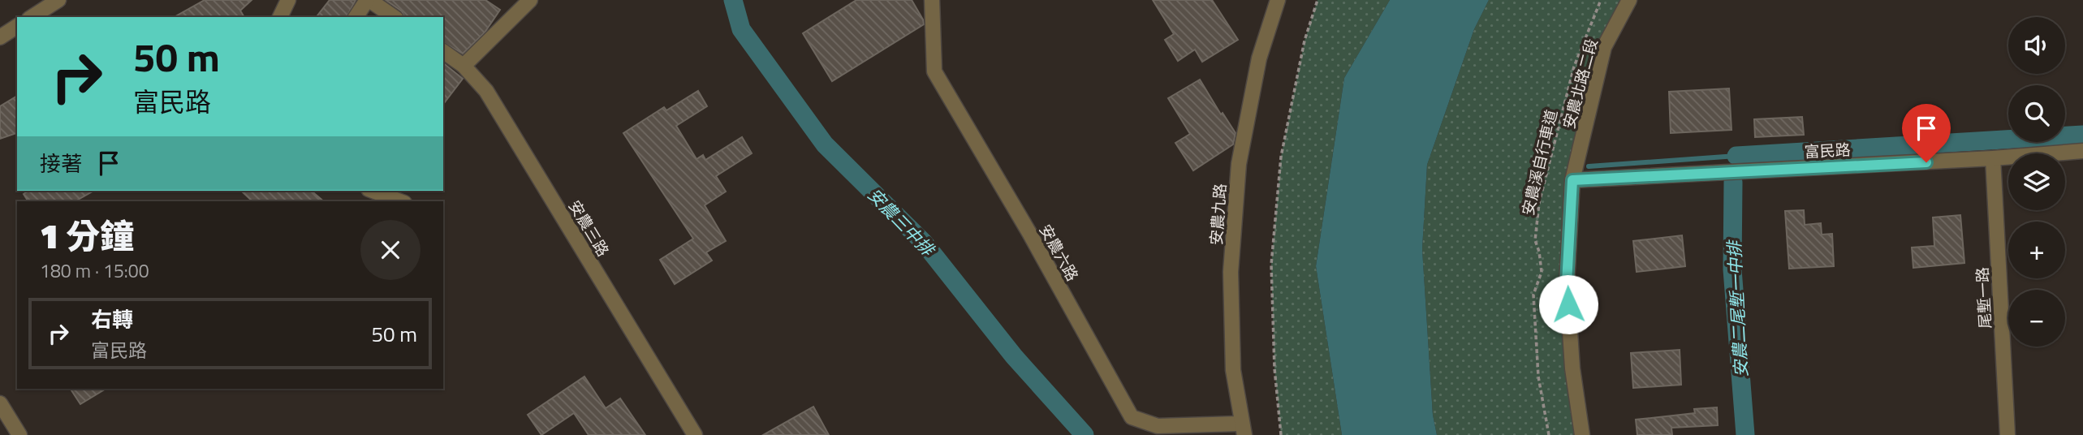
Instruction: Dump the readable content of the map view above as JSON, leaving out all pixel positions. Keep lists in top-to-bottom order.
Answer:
{
  "streets": {
    "street": [
      "安農北路二段",
      "富民路",
      "安農九路",
      "安農三路",
      "安農六路",
      "尾塹一路"
    ],
    "path": ["安農溪自行車道"]
  },
  "crossings": [
    ["安農北路二段", "富民路"],
    ["富民路", "尾塹一路"],
    ["安農九路", "安農六路"]
  ],
  "water": ["安農三中排", "安農二尾塹一中排"],
  "page": {
    "map_buttons": ["+", "−"],
    "turn": ["50 m", "富民路"],
    "then": "接著",
    "heading": ["1 分鐘", "180 m · 15:00"],
    "list": [
      {
        "name": "右轉",
        "note": "富民路",
        "value": "50 m"
      }
    ]
  }
}
